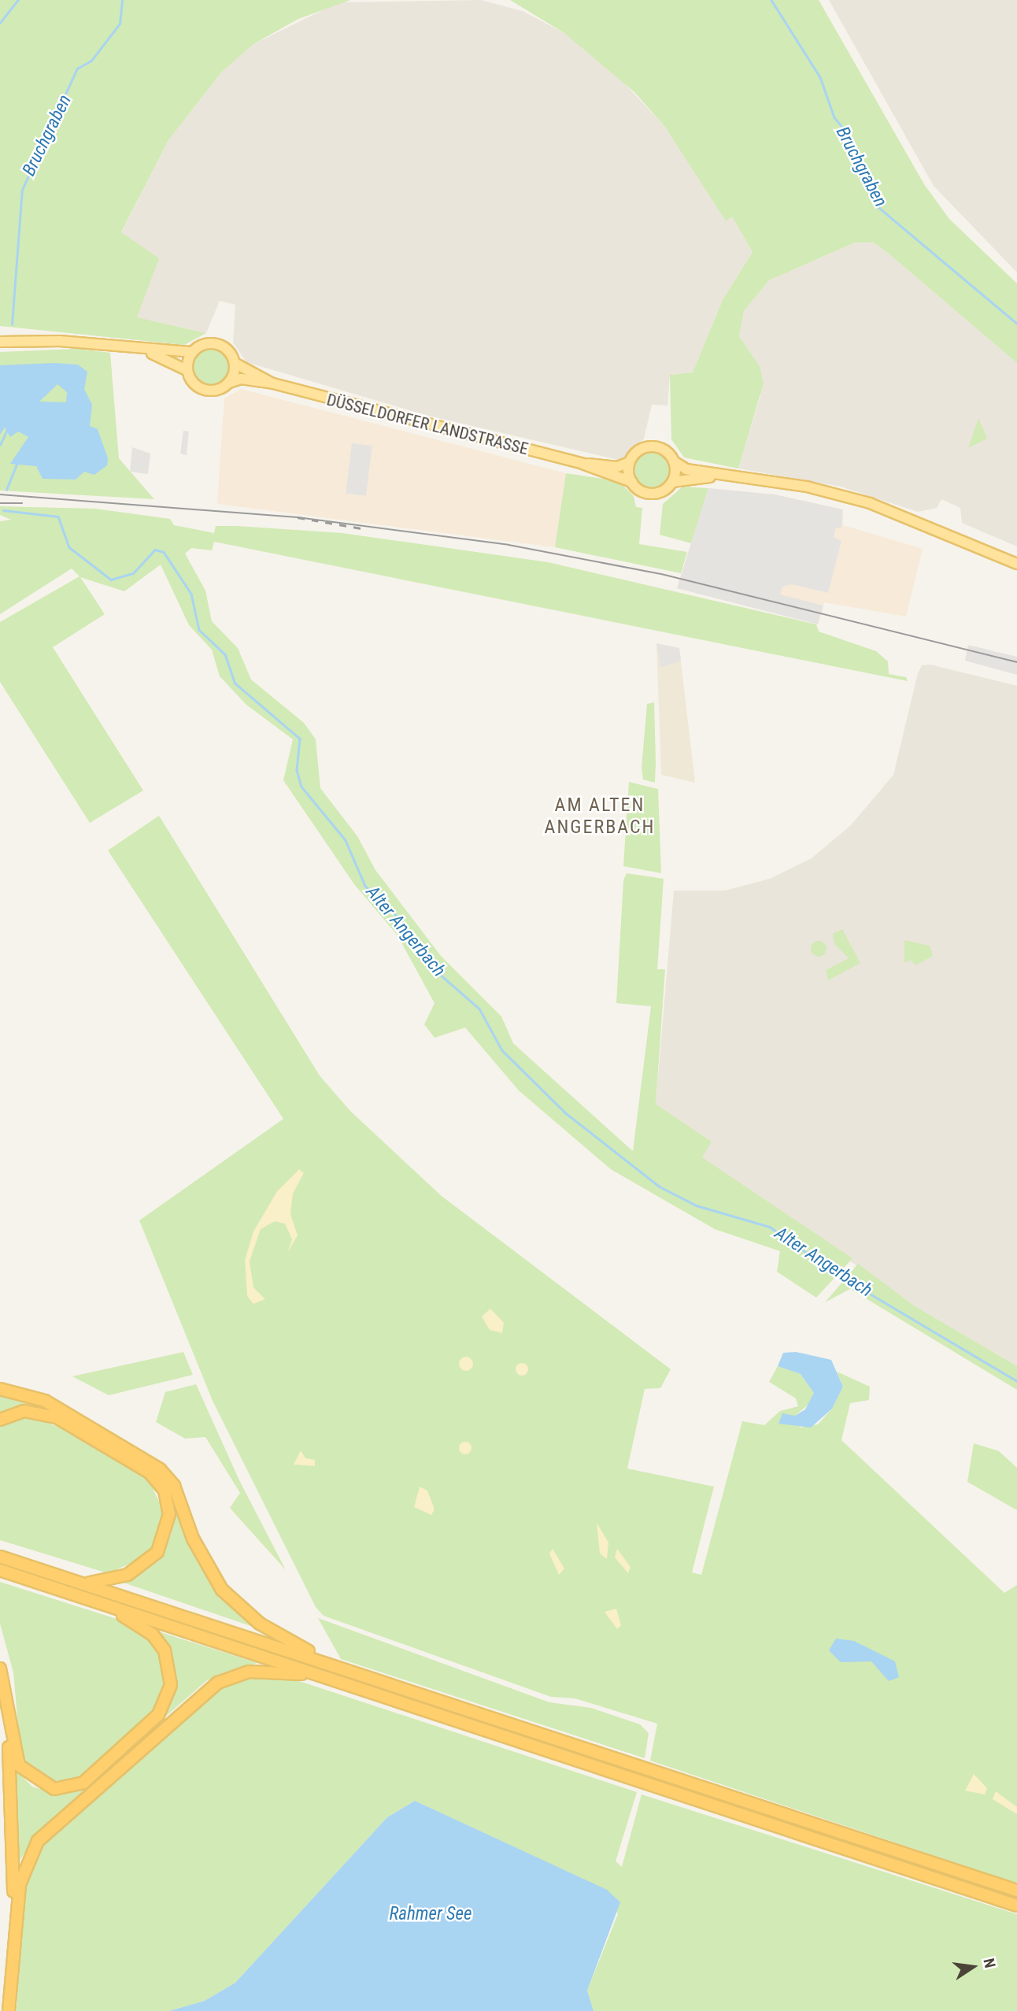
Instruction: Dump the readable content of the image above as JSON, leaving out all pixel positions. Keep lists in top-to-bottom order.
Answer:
{
  "streets": {
    "main road": ["DÜSSELDORFER LANDSTRASSE"]
  },
  "districts": ["AM ALTEN ANGERBACH"],
  "water": ["Bruchgraben", "Alter Angerbach", "Rahmer See"],
  "north": "right"
}
